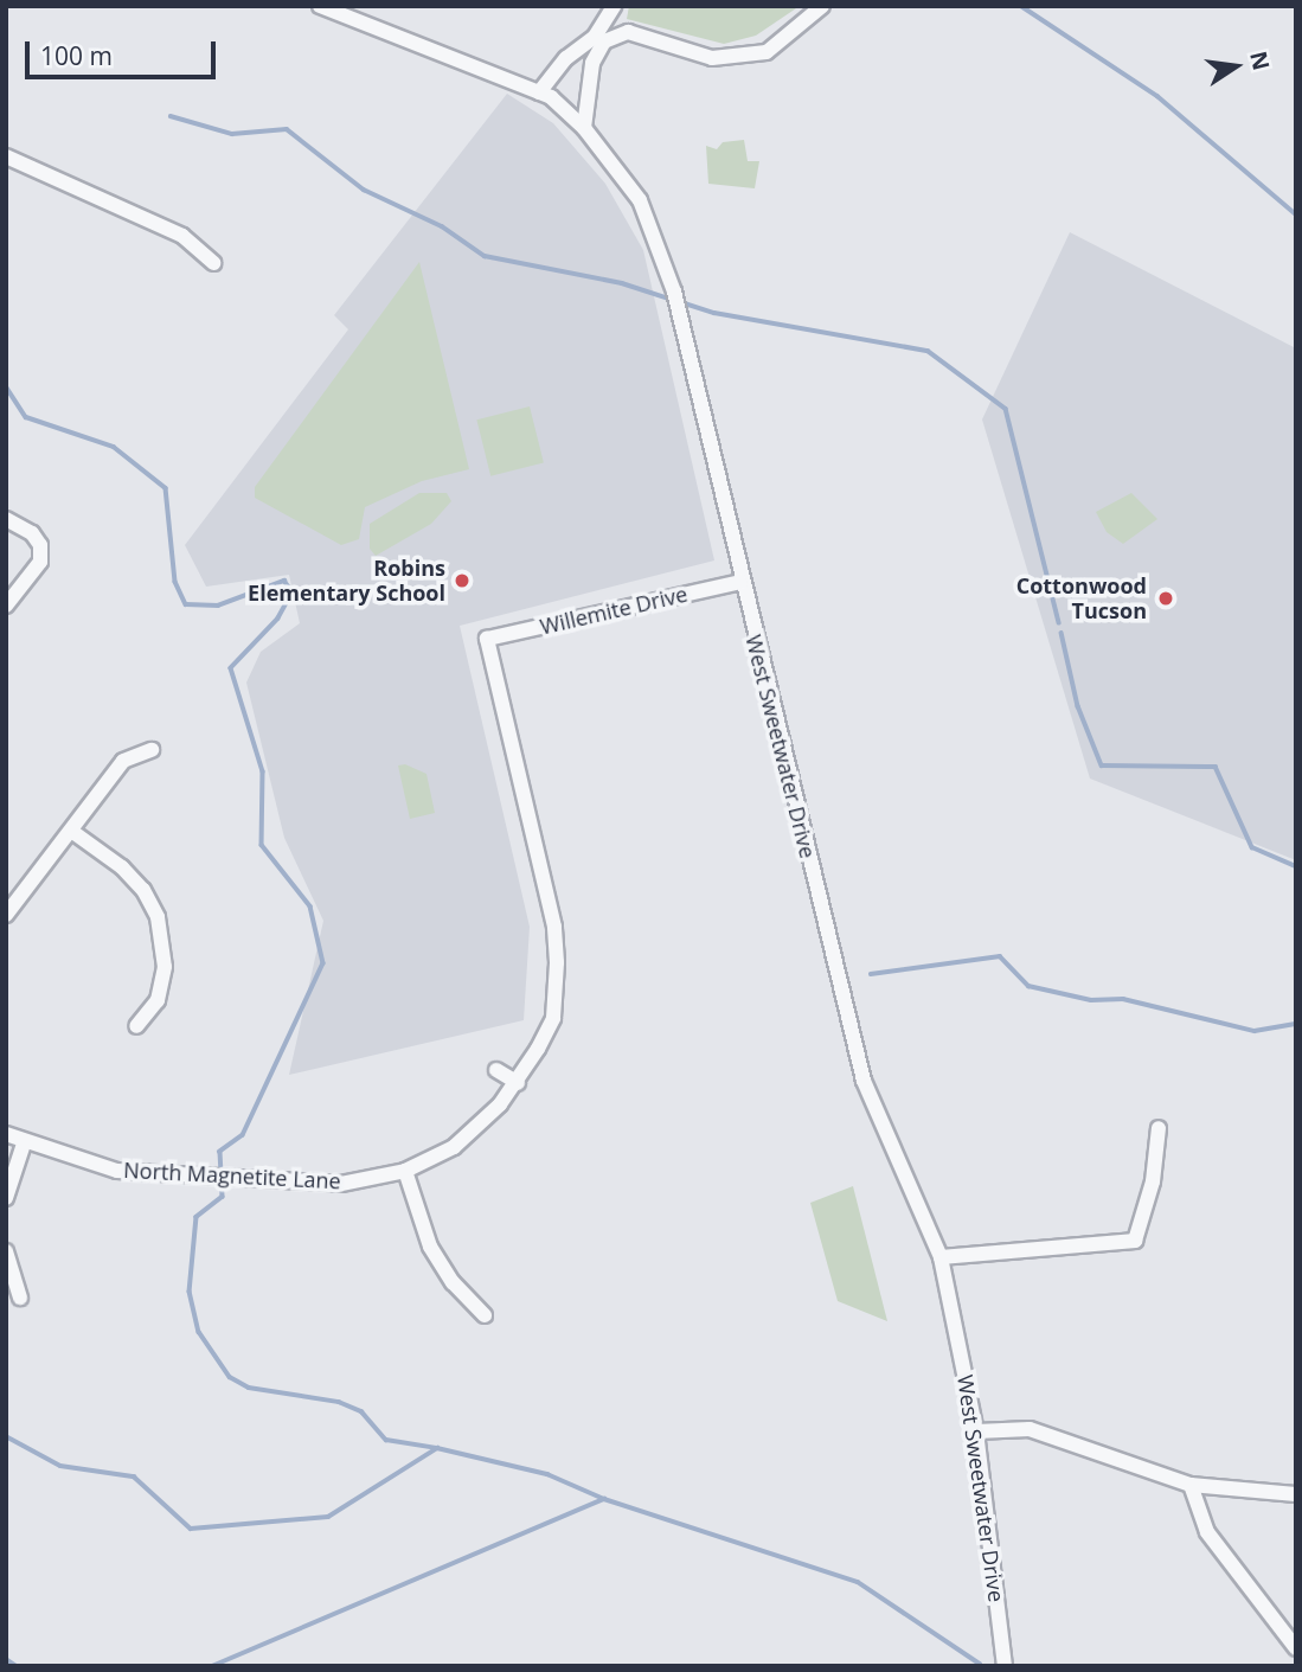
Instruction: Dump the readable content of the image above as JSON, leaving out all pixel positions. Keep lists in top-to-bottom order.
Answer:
{
  "streets": {
    "street": ["Willemite Drive", "West Sweetwater Drive", "North Magnetite Lane"]
  },
  "crossings": [
    ["Willemite Drive", "West Sweetwater Drive"],
    ["Willemite Drive", "North Magnetite Lane"]
  ],
  "places": ["Robins Elementary School", "Cottonwood Tucson"],
  "scale_bar": "100 m",
  "north": "right"
}
